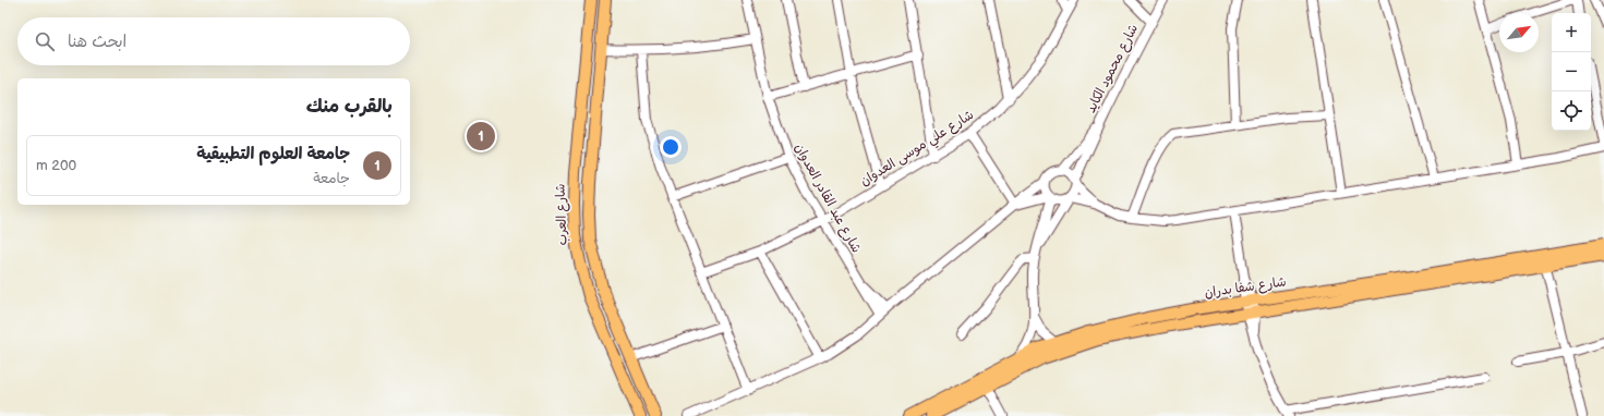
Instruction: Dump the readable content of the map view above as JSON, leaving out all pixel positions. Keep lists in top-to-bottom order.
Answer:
{
  "streets": {
    "main road": ["شارع العرب", "شارع شفا بدران"],
    "street": ["شارع محمود الكايد", "شارع علي موسى العدوان", "شارع عبد القادر العدوان"]
  },
  "crossings": [
    ["شارع علي موسى العدوان", "شارع عبد القادر العدوان"]
  ],
  "north": "top right",
  "page": {
    "map_buttons": ["+", "−"],
    "search": "ابحث هنا",
    "heading": "بالقرب منك",
    "pins": "1",
    "list": [
      {
        "mark": "1",
        "name": "جامعة العلوم التطبيقية",
        "note": "جامعة",
        "value": "200 m"
      }
    ]
  }
}
